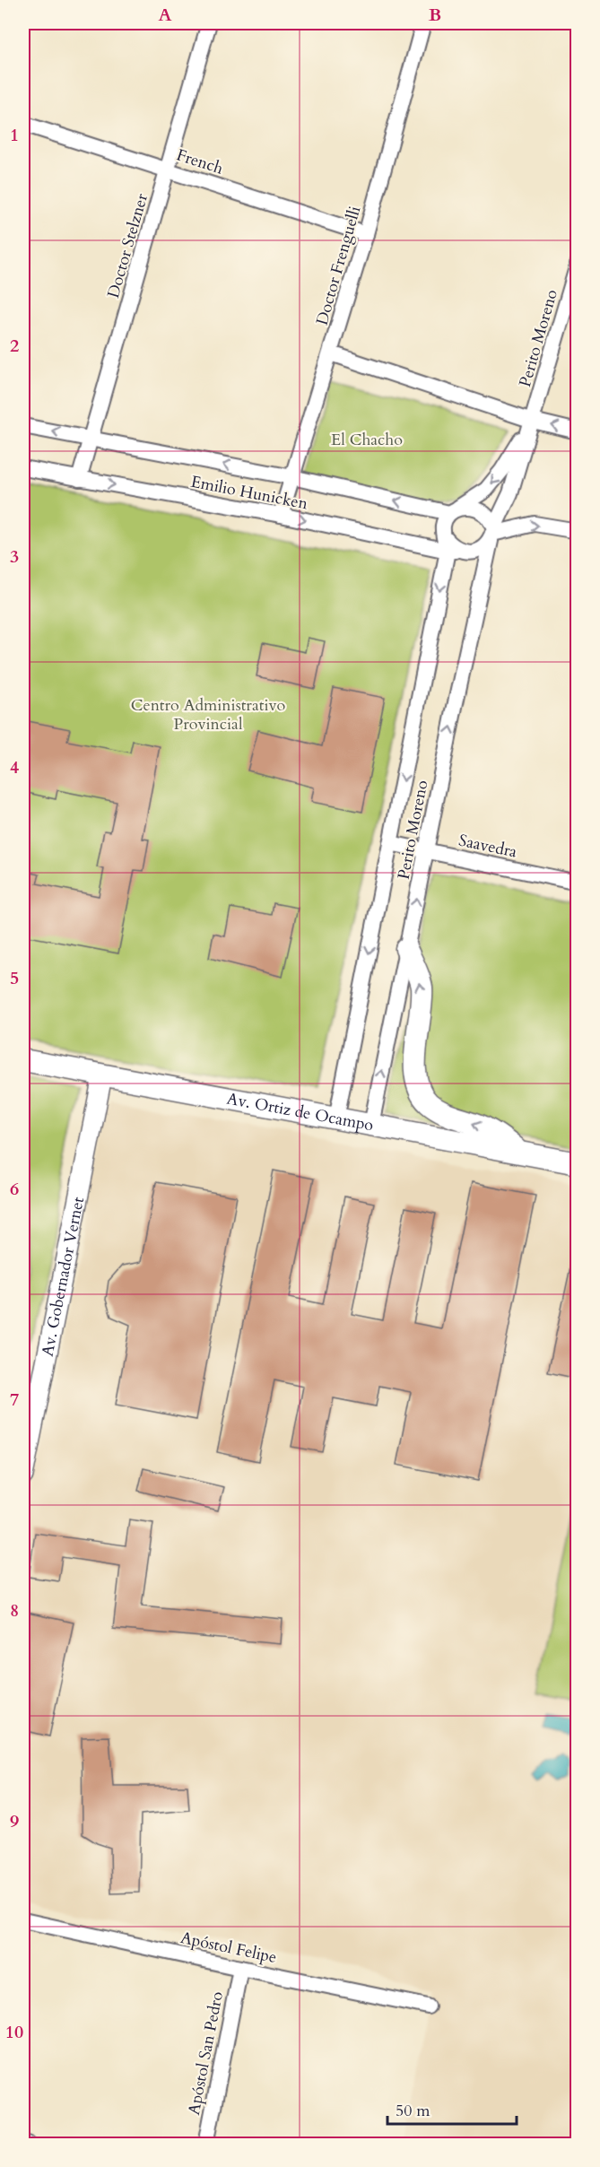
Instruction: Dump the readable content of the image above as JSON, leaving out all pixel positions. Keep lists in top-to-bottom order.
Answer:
{
  "streets": {
    "main road": ["Av. Ortiz de Ocampo"],
    "street": [
      "French",
      "Doctor Stelzner",
      "Doctor Frenguelli",
      "Perito Moreno",
      "Emilio Hunicken",
      "Saavedra",
      "Av. Gobernador Vernet",
      "Apóstol Felipe",
      "Apóstol San Pedro"
    ]
  },
  "crossings": [
    ["French", "Doctor Stelzner"],
    ["French", "Doctor Frenguelli"],
    ["Doctor Stelzner", "Emilio Hunicken"],
    ["Doctor Frenguelli", "Emilio Hunicken"],
    ["Perito Moreno", "Emilio Hunicken"],
    ["Perito Moreno", "Saavedra"],
    ["Perito Moreno", "Av. Ortiz de Ocampo"],
    ["Av. Ortiz de Ocampo", "Av. Gobernador Vernet"],
    ["Apóstol Felipe", "Apóstol San Pedro"]
  ],
  "parks": ["El Chacho", "Centro Administrativo Provincial"],
  "scale_bar": "50 m",
  "grid": {
    "columns": ["A", "B"],
    "rows": [
      "1",
      "2",
      "3",
      "4",
      "5",
      "6",
      "7",
      "8",
      "9",
      "10"
    ]
  }
}
